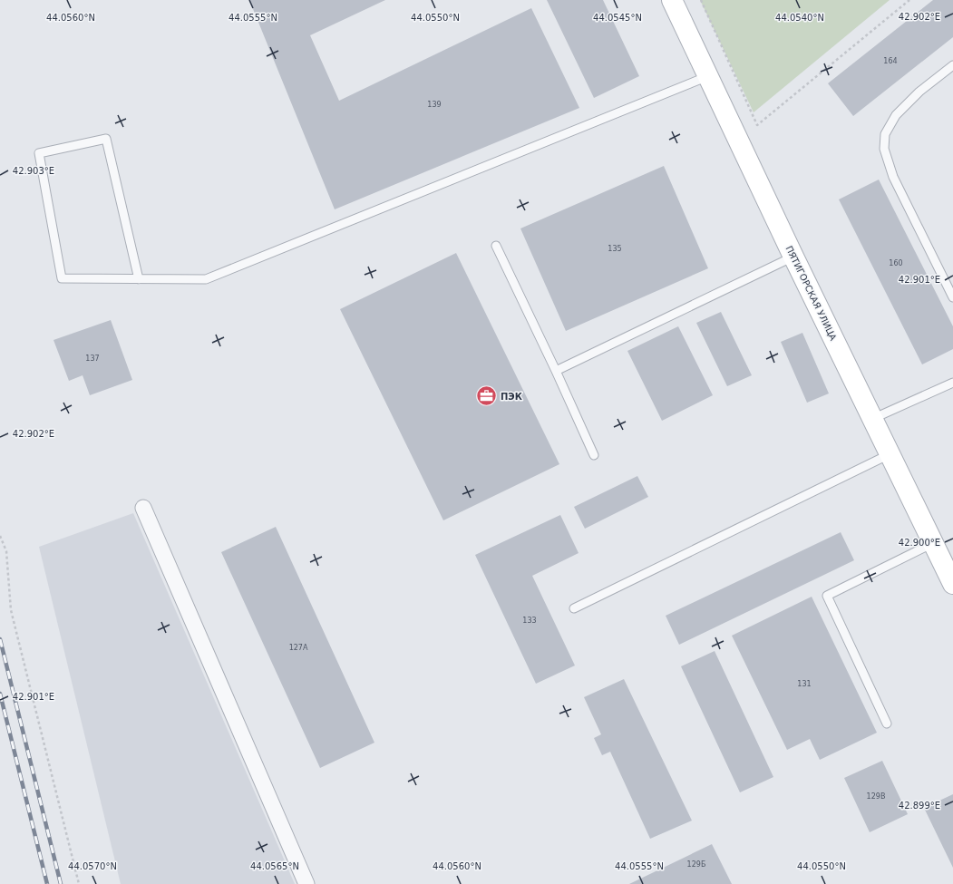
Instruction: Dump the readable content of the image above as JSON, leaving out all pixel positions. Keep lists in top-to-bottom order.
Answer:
{
  "streets": {
    "main road": ["ПЯТИГОРСКАЯ УЛИЦА"]
  },
  "places": {
    "office": ["ПЭК"]
  },
  "house_numbers": [
    "164",
    "139",
    "135",
    "160",
    "137",
    "133",
    "127А",
    "131",
    "129В",
    "129Б"
  ],
  "coordinates": [
    "42.902°E",
    "44.0560°N",
    "44.0555°N",
    "44.0550°N",
    "44.0545°N",
    "44.0540°N",
    "42.903°E",
    "42.901°E",
    "42.900°E",
    "42.899°E",
    "44.0570°N",
    "44.0565°N"
  ]
}
